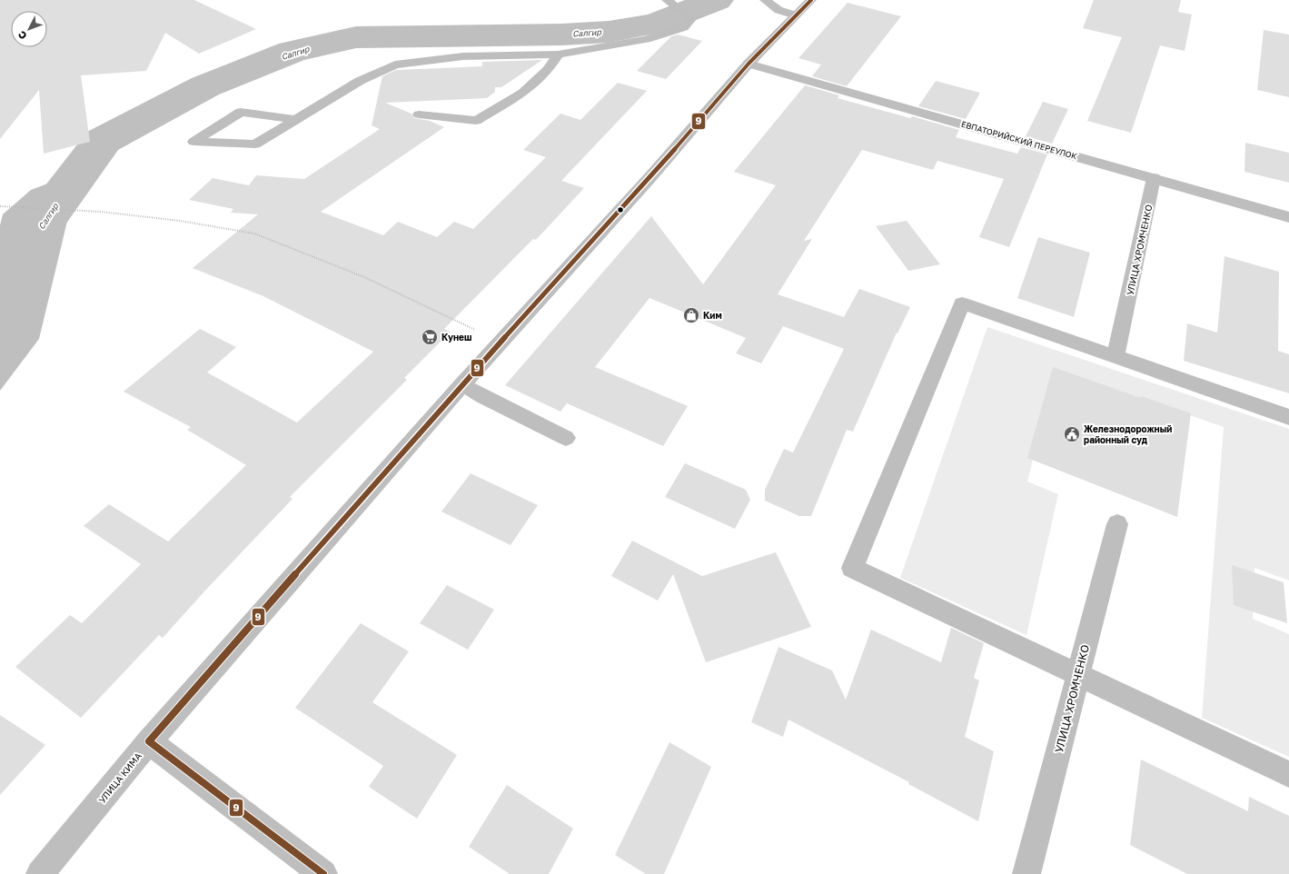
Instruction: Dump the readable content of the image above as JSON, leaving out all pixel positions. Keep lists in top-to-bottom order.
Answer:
{
  "streets": {
    "street": ["ЕВПАТОРИЙСКИЙ ПЕРЕУЛОК", "УЛИЦА ХРОМЧЕНКО", "УЛИЦА КИМА"]
  },
  "crossings": [
    ["ЕВПАТОРИЙСКИЙ ПЕРЕУЛОК", "УЛИЦА ХРОМЧЕНКО"],
    ["ЕВПАТОРИЙСКИЙ ПЕРЕУЛОК", "УЛИЦА КИМА"]
  ],
  "water": ["Салгир"],
  "places": {
    "shop": ["Ким"],
    "supermarket": ["Кунеш"],
    "public building": ["Железнодорожный районный суд"]
  },
  "lines": ["transit line 9"],
  "north": "bottom left"
}
